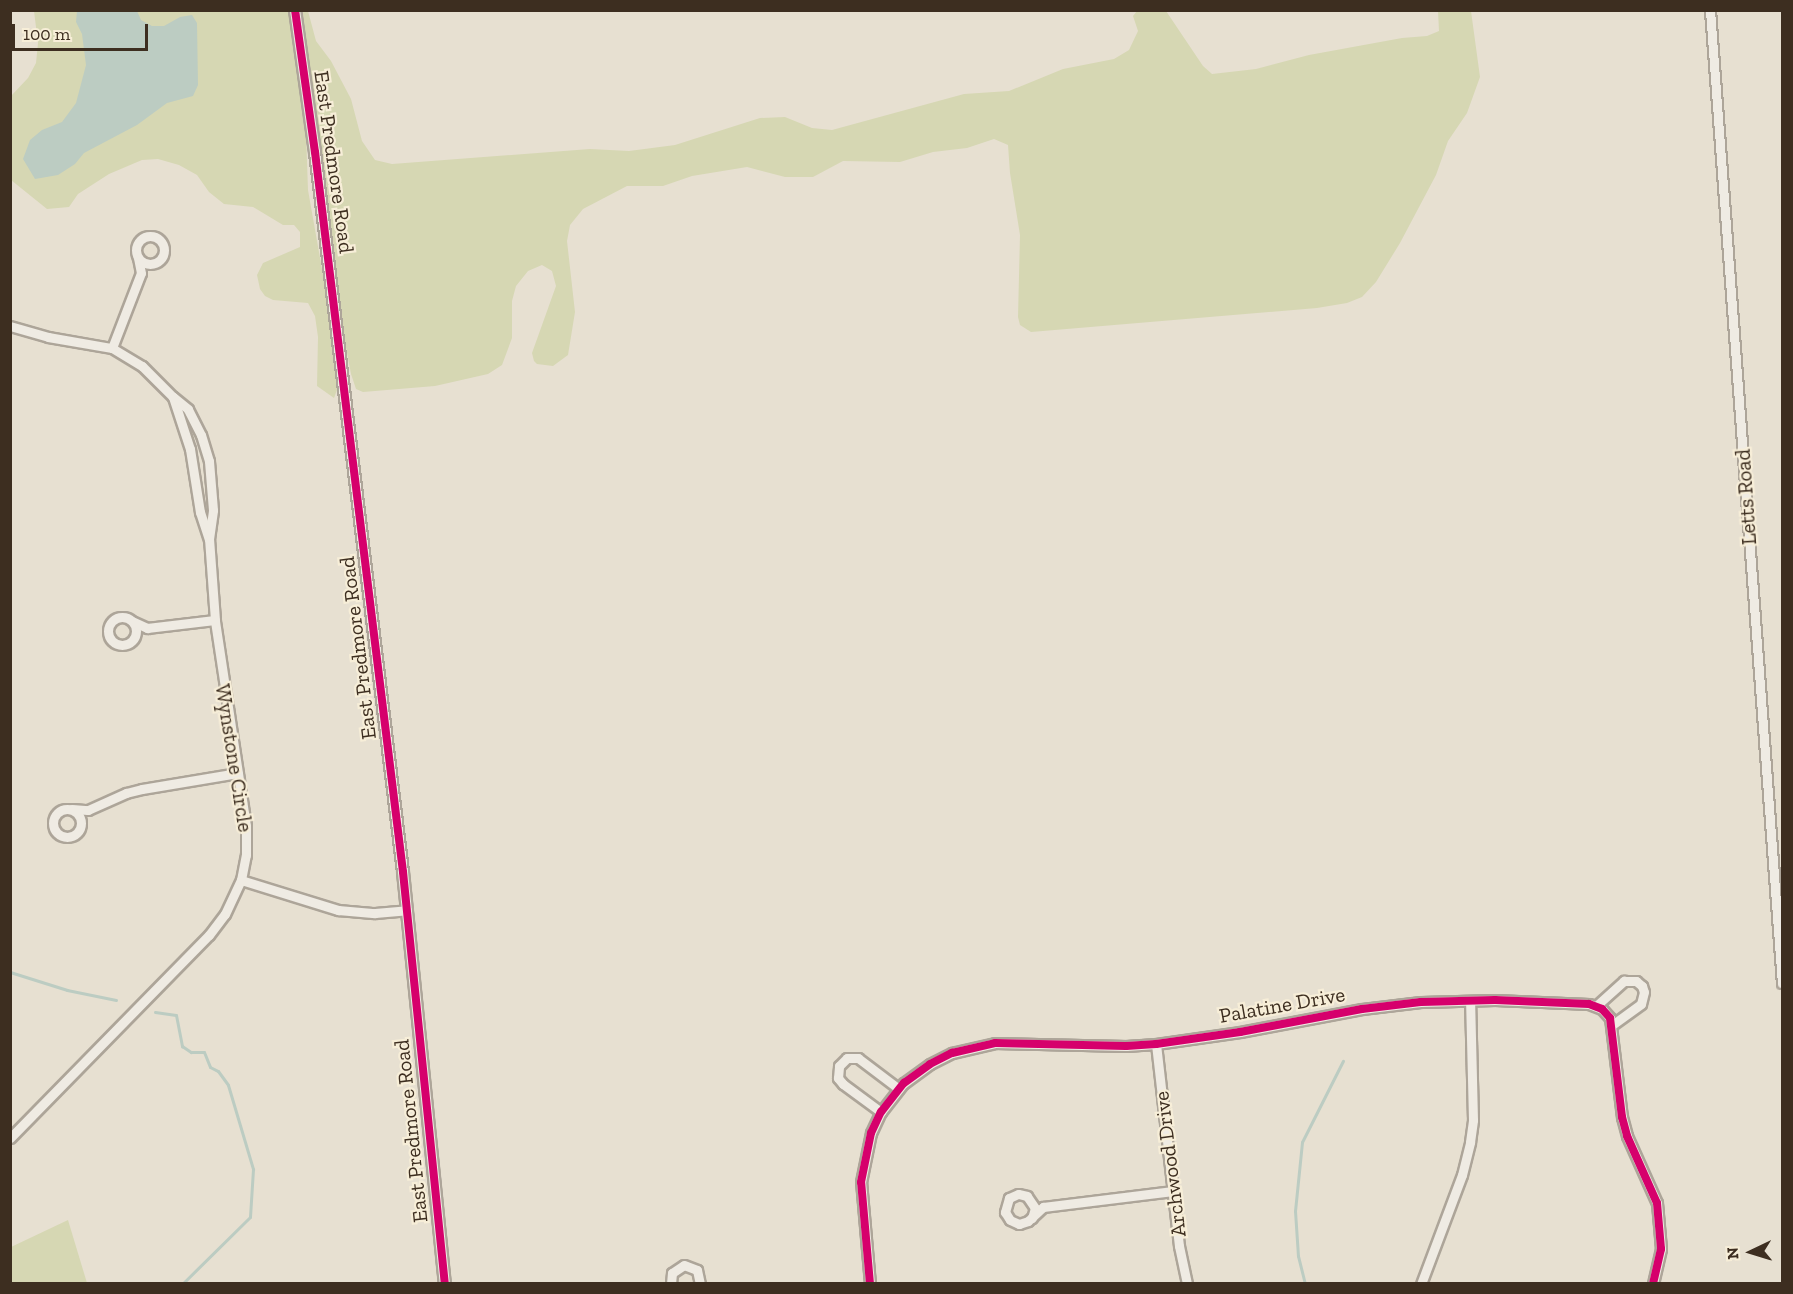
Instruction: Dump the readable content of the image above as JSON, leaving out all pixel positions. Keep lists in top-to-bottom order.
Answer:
{
  "streets": {
    "street": [
      "East Predmore Road",
      "Letts Road",
      "Wynstone Circle",
      "Palatine Drive",
      "Archwood Drive"
    ]
  },
  "crossings": [
    ["Palatine Drive", "Archwood Drive"]
  ],
  "scale_bar": "100 m",
  "north": "left"
}
